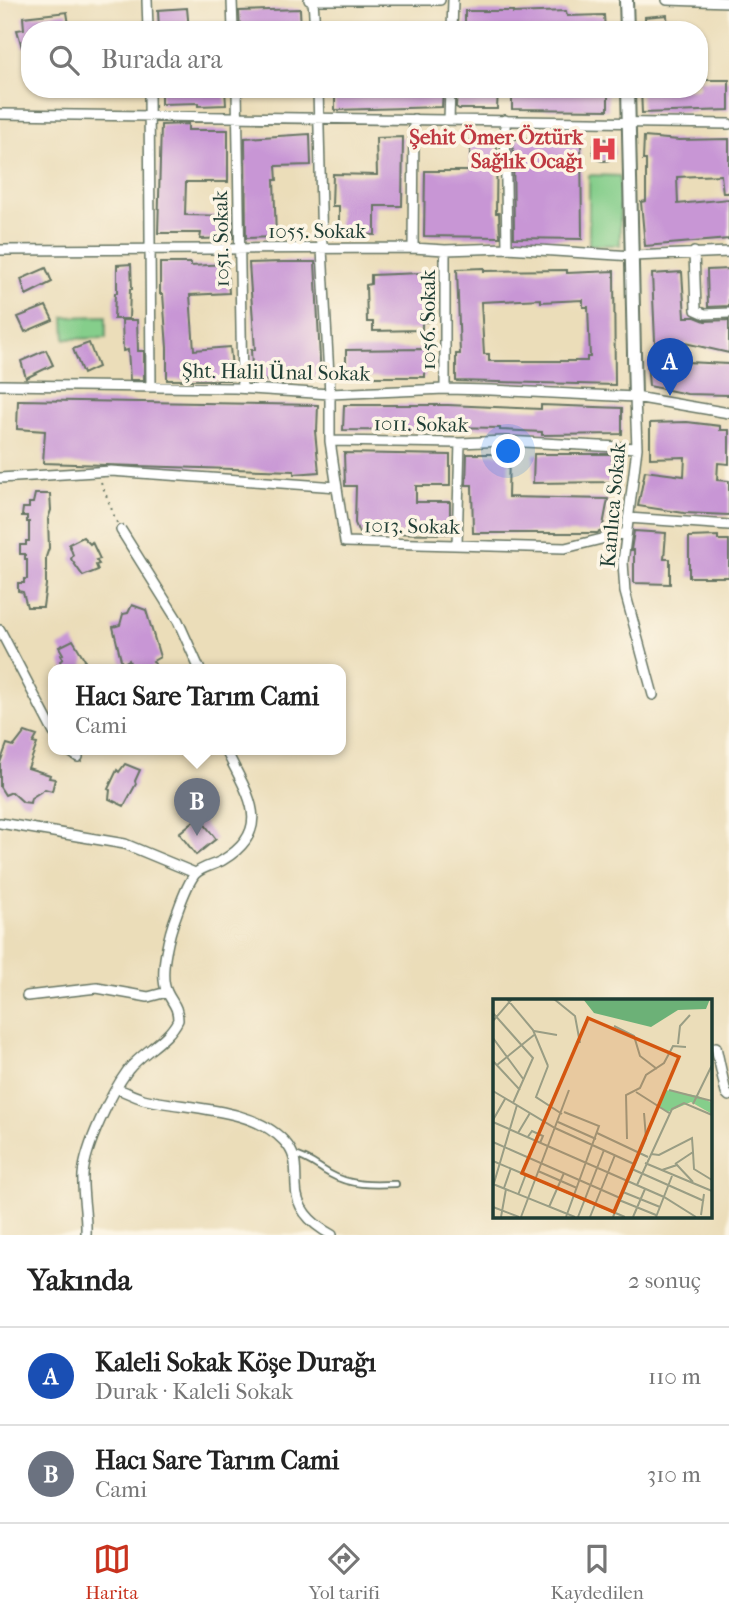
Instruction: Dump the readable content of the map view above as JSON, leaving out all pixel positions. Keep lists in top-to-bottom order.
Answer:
{
  "streets": {
    "street": [
      "1055. Sokak",
      "1051. Sokak",
      "1056. Sokak",
      "Şht. Halil Ünal Sokak",
      "1011. Sokak",
      "Kanlıca Sokak",
      "1013. Sokak"
    ]
  },
  "crossings": [
    ["1055. Sokak", "1051. Sokak"],
    ["1055. Sokak", "1056. Sokak"],
    ["1055. Sokak", "1013. Sokak"],
    ["1051. Sokak", "Şht. Halil Ünal Sokak"],
    ["1056. Sokak", "Şht. Halil Ünal Sokak"],
    ["Şht. Halil Ünal Sokak", "Kanlıca Sokak"],
    ["Şht. Halil Ünal Sokak", "1013. Sokak"],
    ["1011. Sokak", "Kanlıca Sokak"],
    ["1011. Sokak", "1013. Sokak"],
    ["Kanlıca Sokak", "1013. Sokak"]
  ],
  "places": {
    "hospital": ["Şehit Ömer Öztürk Sağlık Ocağı"]
  },
  "page": {
    "search": "Burada ara",
    "pins": ["A", "B"],
    "popup": ["Hacı Sare Tarım Cami", "Cami"],
    "heading": ["Yakında", "2 sonuç"],
    "list": [
      {
        "mark": "A",
        "name": "Kaleli Sokak Köşe Durağı",
        "note": "Durak · Kaleli Sokak",
        "value": "110 m"
      },
      {
        "mark": "B",
        "name": "Hacı Sare Tarım Cami",
        "note": "Cami",
        "value": "310 m"
      }
    ],
    "nav": ["Harita", "Yol tarifi", "Kaydedilen"]
  }
}
